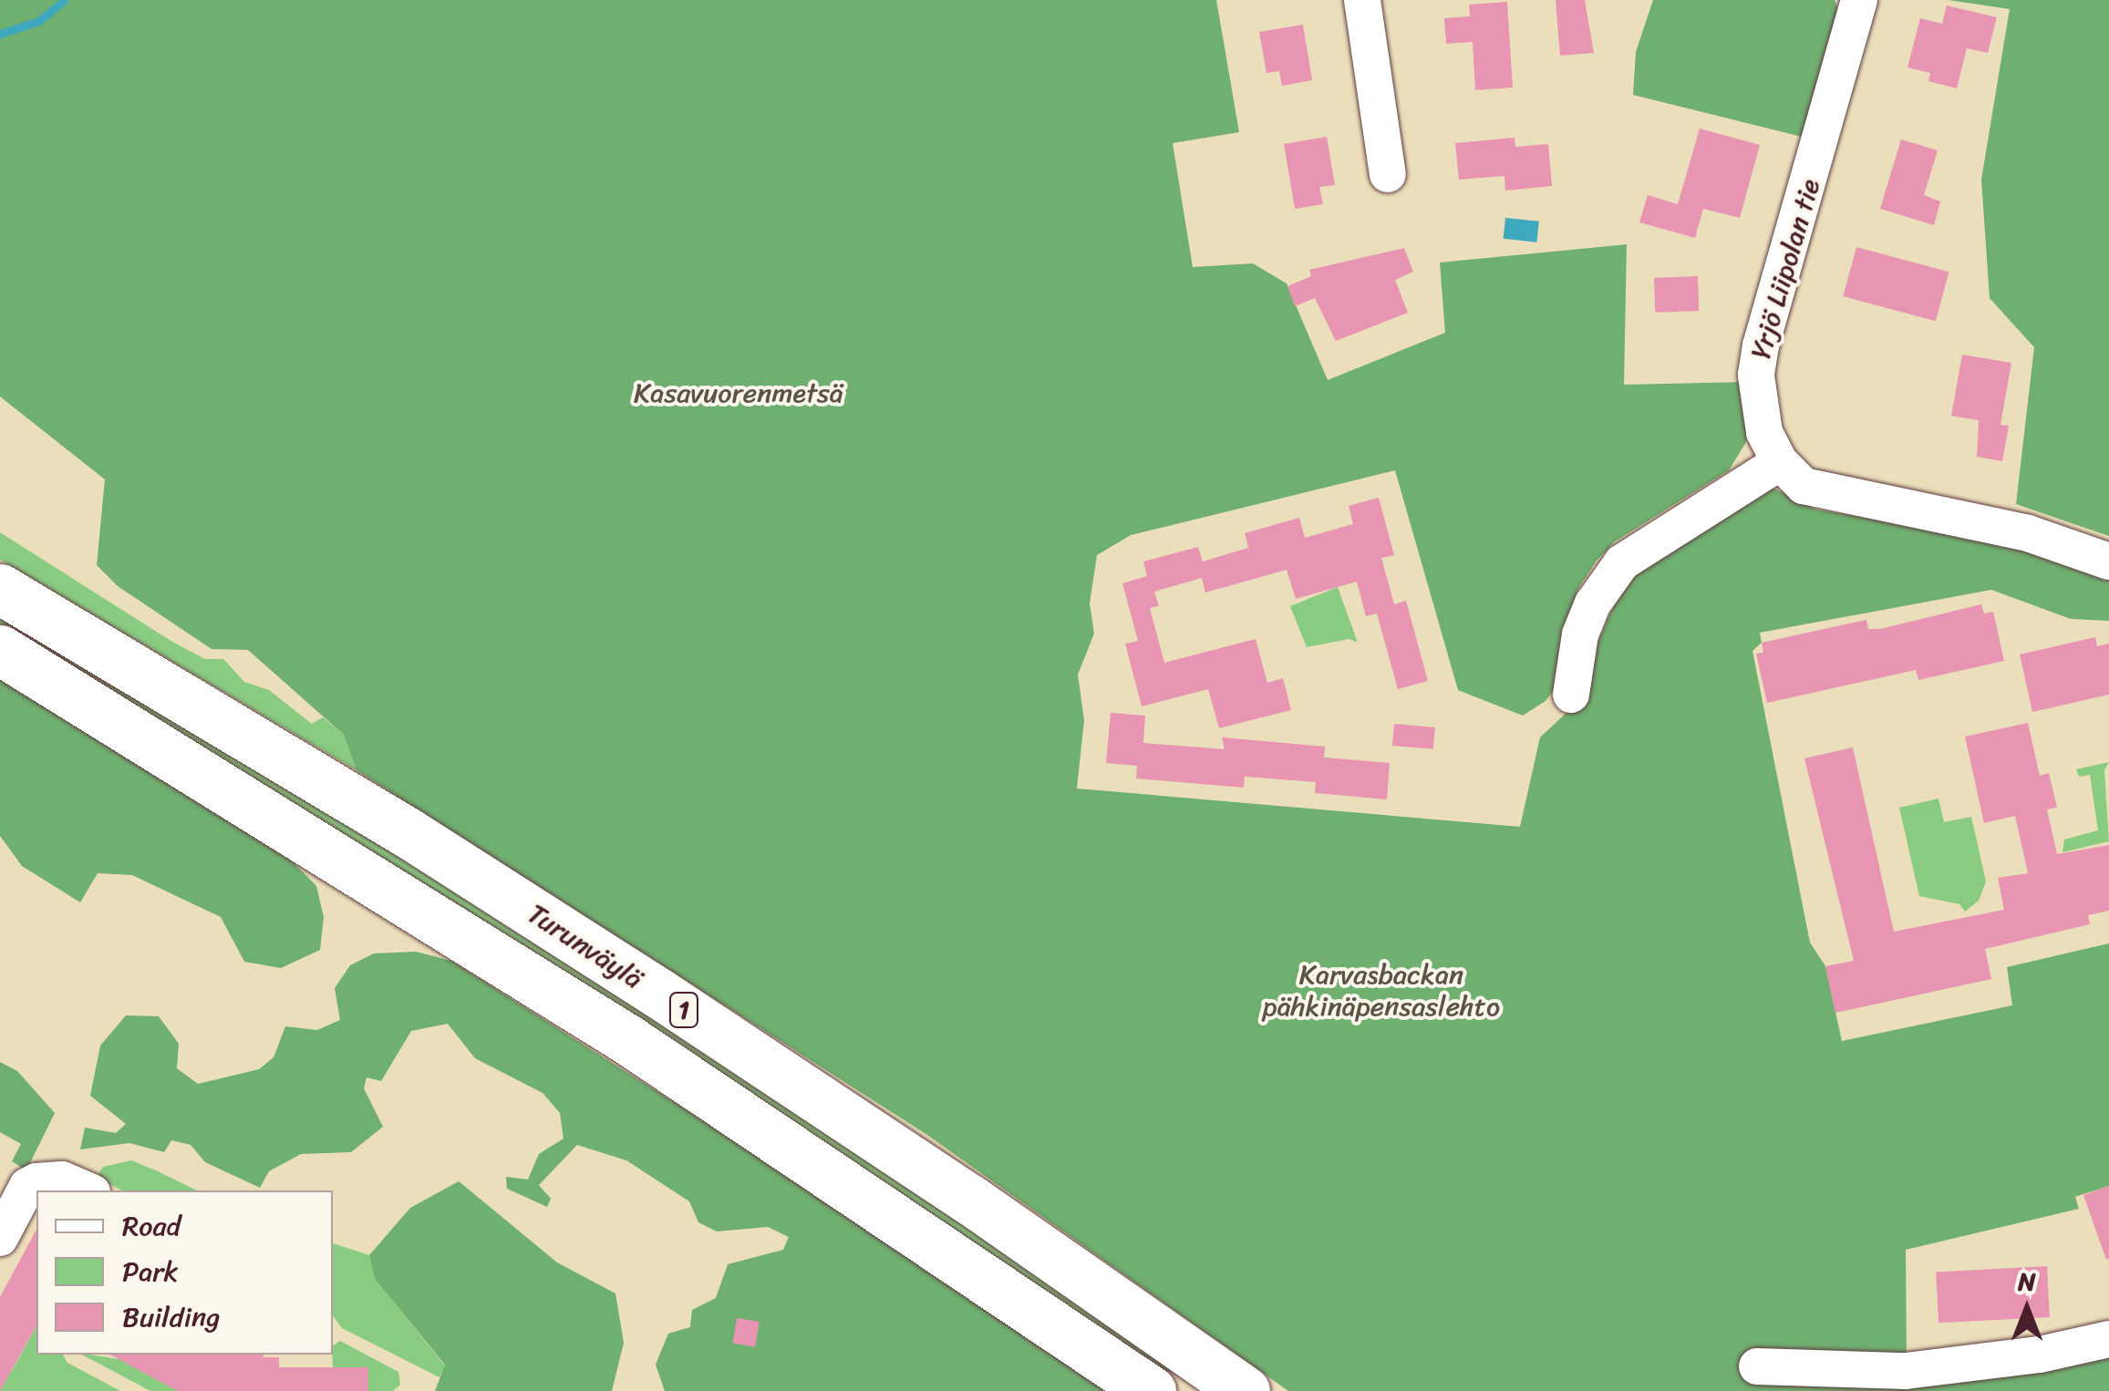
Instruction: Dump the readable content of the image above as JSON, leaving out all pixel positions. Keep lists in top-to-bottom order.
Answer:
{
  "streets": {
    "highway": ["Turunväylä", "1"],
    "street": ["Yrjö Liipolan tie"]
  },
  "parks": ["Kasavuorenmetsä", "Karvasbackan pähkinäpensaslehto"],
  "legend": ["Road", "Park", "Building"],
  "north": "top"
}
